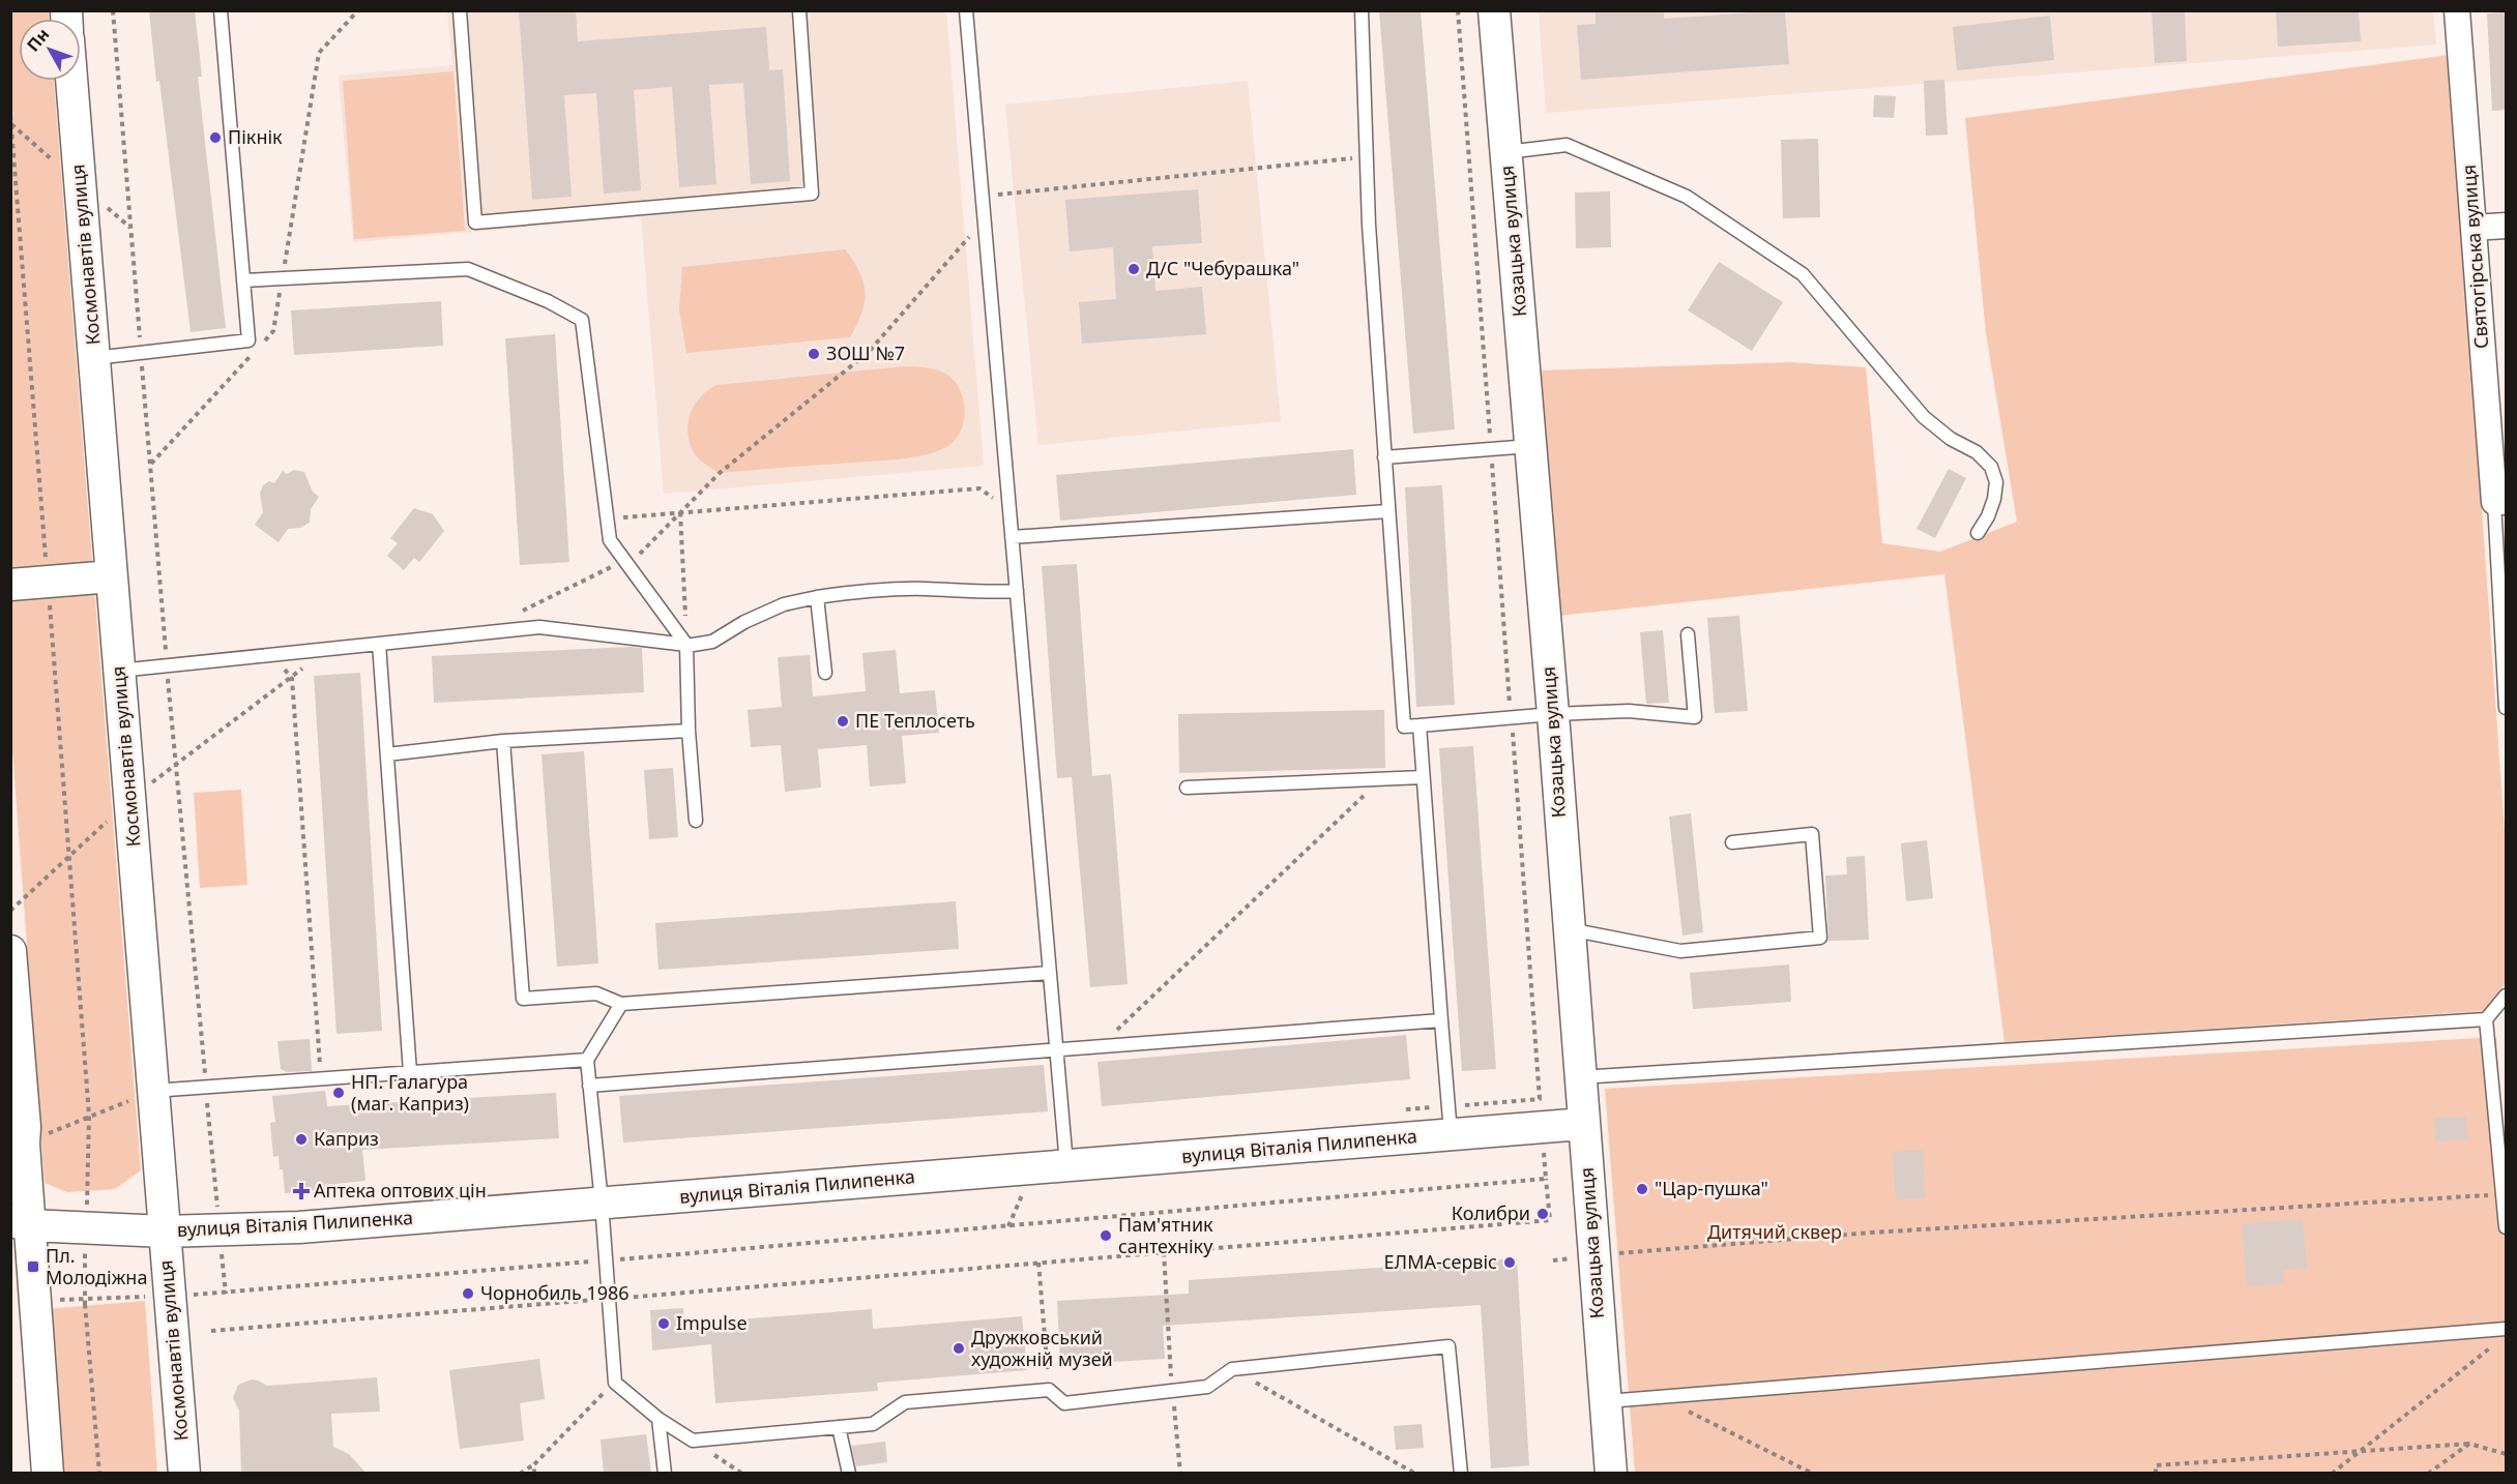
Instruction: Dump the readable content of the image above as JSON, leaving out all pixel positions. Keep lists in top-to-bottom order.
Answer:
{
  "streets": {
    "street": [
      "Козацька вулиця",
      "Космонавтів вулиця",
      "Святогірська вулиця",
      "вулиця Віталія Пилипенка"
    ]
  },
  "crossings": [
    ["Козацька вулиця", "вулиця Віталія Пилипенка"],
    ["Космонавтів вулиця", "вулиця Віталія Пилипенка"]
  ],
  "parks": ["Дитячий сквер"],
  "places": {
    "other": [
      "Пікнік",
      "Д/С \"Чебурашка\"",
      "ЗОШ №7",
      "ПЕ Теплосеть",
      "НП. Галагура (маг. Каприз)",
      "Каприз",
      "\"Цар-пушка\"",
      "Колибри",
      "Пам'ятник сантехніку",
      "ЕЛМА-сервіс",
      "Чорнобиль 1986",
      "Impulse",
      "Дружковський художній музей"
    ],
    "health": ["Аптека оптових цін"],
    "transit": ["Пл. Молодіжна"]
  },
  "north": "top left"
}
